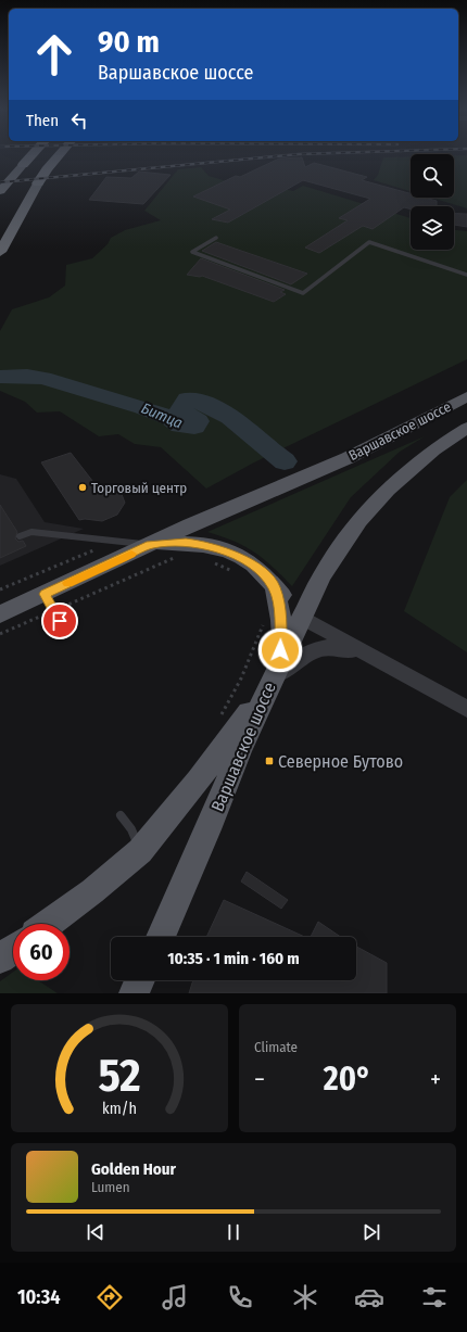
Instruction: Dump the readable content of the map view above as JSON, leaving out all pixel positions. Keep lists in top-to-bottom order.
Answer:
{
  "streets": {
    "main road": ["Варшавское шоссе"]
  },
  "water": ["Битца"],
  "places": {
    "other": ["Торговый центр"],
    "transit": ["Северное Бутово"]
  },
  "page": {
    "turn": ["90 m", "Варшавское шоссе"],
    "then": "Then",
    "limit": "60",
    "trip": "10:35 · 1 min · 160 m",
    "tile": "Climate",
    "heat": ["−", "20°", "+"],
    "song": ["Golden Hour", "Lumen"],
    "tabs": "10:34",
    "gauge": ["52", "km/h"]
  }
}
